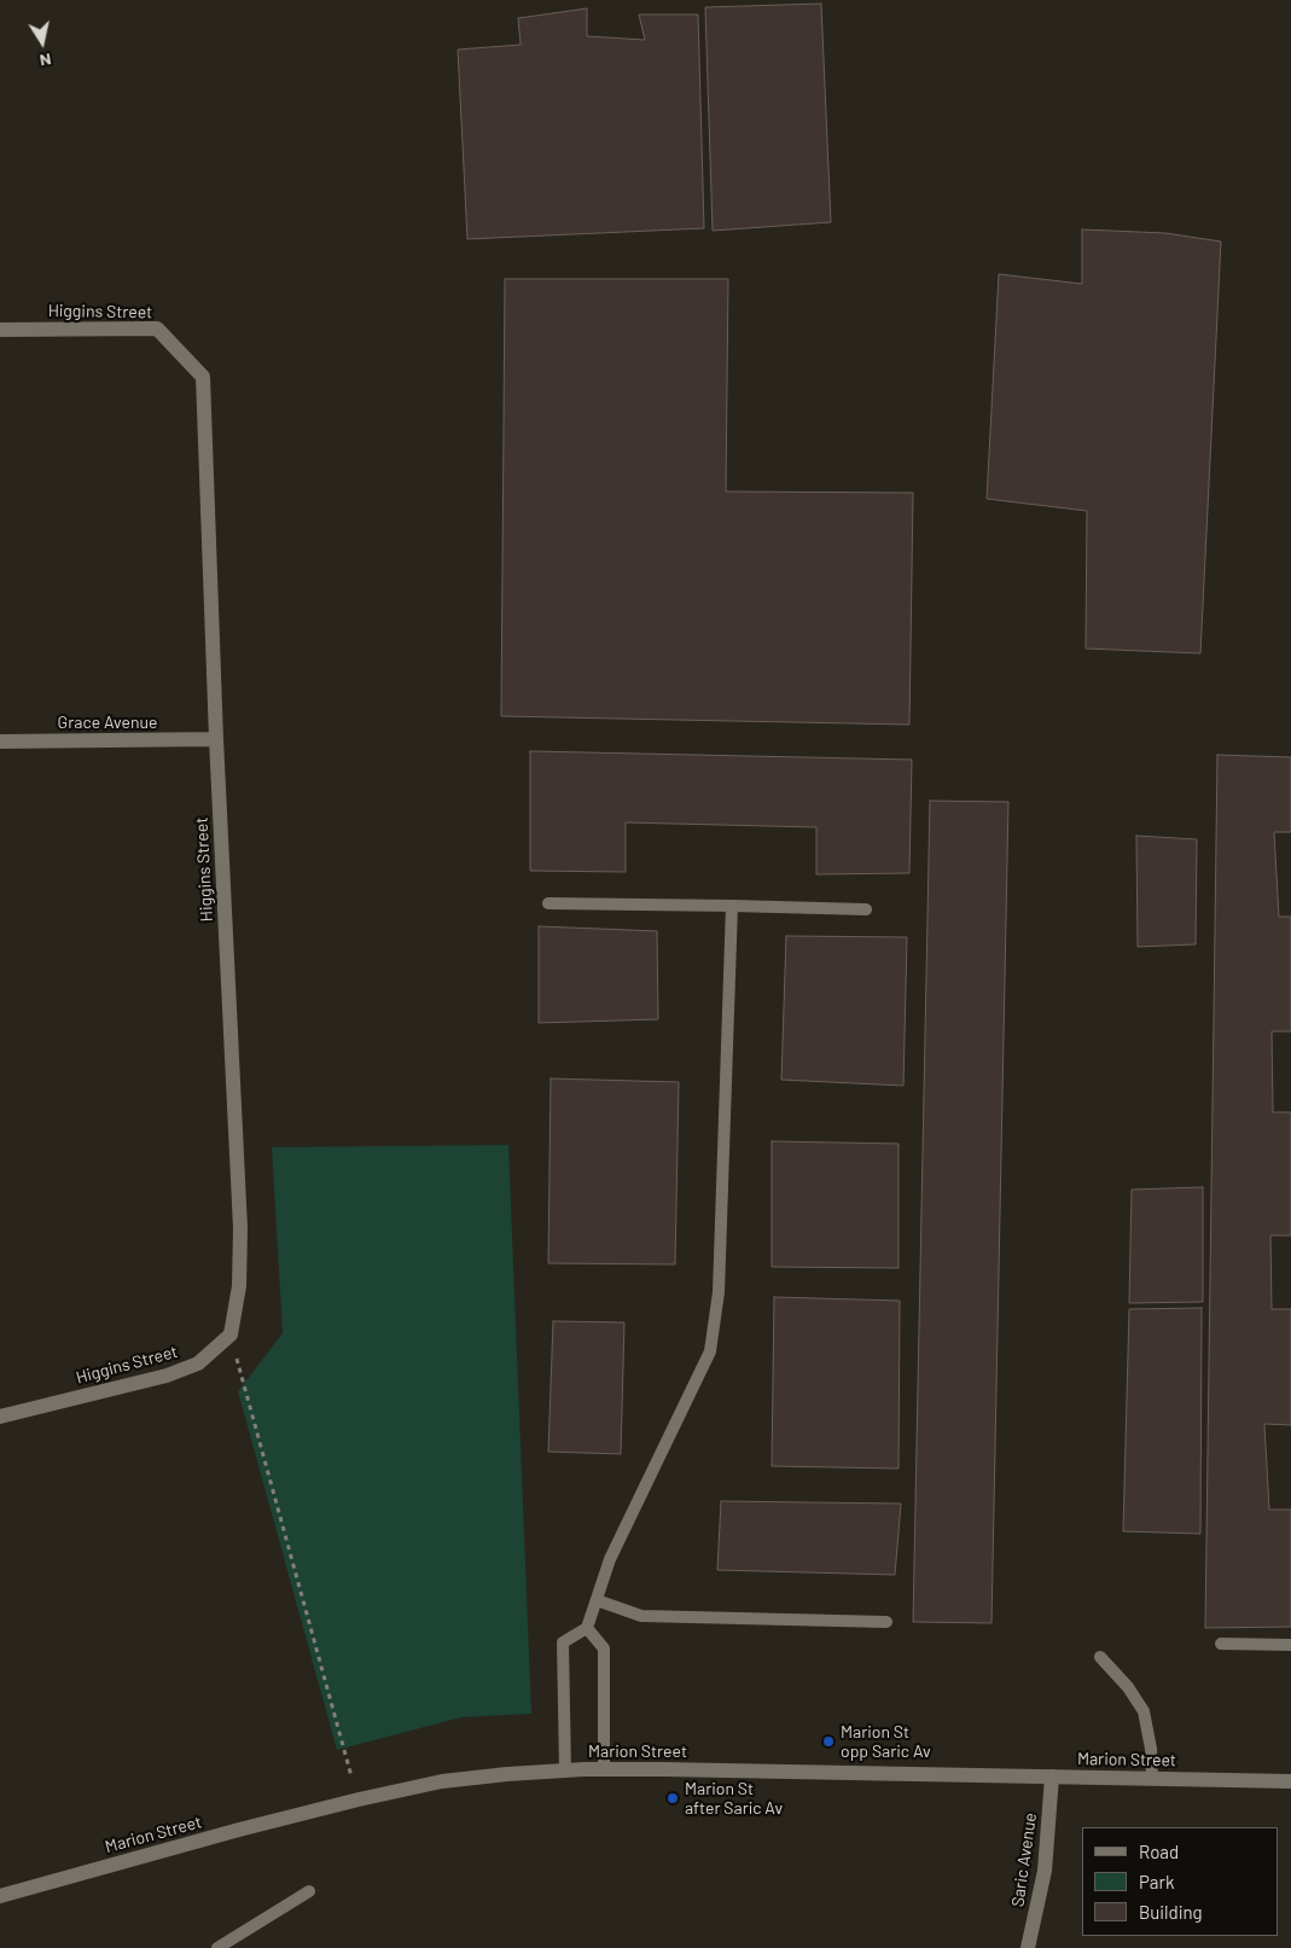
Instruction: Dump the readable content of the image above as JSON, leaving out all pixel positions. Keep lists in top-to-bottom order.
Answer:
{
  "streets": {
    "street": [
      "Higgins Street",
      "Grace Avenue",
      "Marion Street",
      "Saric Avenue"
    ]
  },
  "crossings": [
    ["Higgins Street", "Grace Avenue"],
    ["Marion Street", "Saric Avenue"]
  ],
  "places": ["Marion St opp Saric Av", "Marion St after Saric Av"],
  "legend": ["Road", "Park", "Building"],
  "north": "bottom"
}
